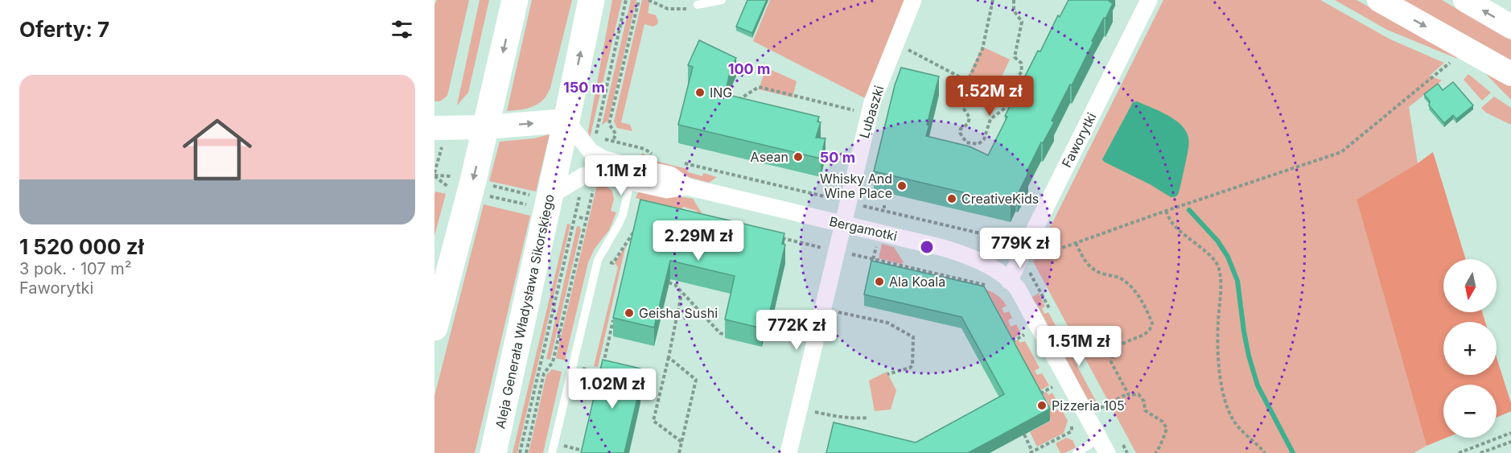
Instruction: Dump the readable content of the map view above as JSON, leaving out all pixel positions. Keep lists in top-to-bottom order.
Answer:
{
  "streets": {
    "main road": ["Aleja Generała Władysława Sikorskiego"],
    "street": ["Lubaszki", "Faworytki", "Bergamotki"]
  },
  "crossings": [
    ["Lubaszki", "Bergamotki"],
    ["Faworytki", "Bergamotki"],
    ["Bergamotki", "Aleja Generała Władysława Sikorskiego"]
  ],
  "places": [
    "ING",
    "Asean",
    "Whisky And Wine Place",
    "CreativeKids",
    "Ala Koala",
    "Geisha Sushi",
    "Pizzeria 105"
  ],
  "north": "bottom",
  "page": {
    "heading": "Oferty: 7",
    "list": [
      {
        "name": "1 520 000 zł",
        "note": "3 pok. · 107 m² · Faworytki"
      }
    ],
    "price": [
      "1.52M zł",
      "1.1M zł",
      "2.29M zł",
      "779K zł",
      "772K zł",
      "1.51M zł",
      "1.02M zł"
    ],
    "map_buttons": ["+", "−"]
  },
  "rings": ["100 m", "150 m", "50 m"]
}
